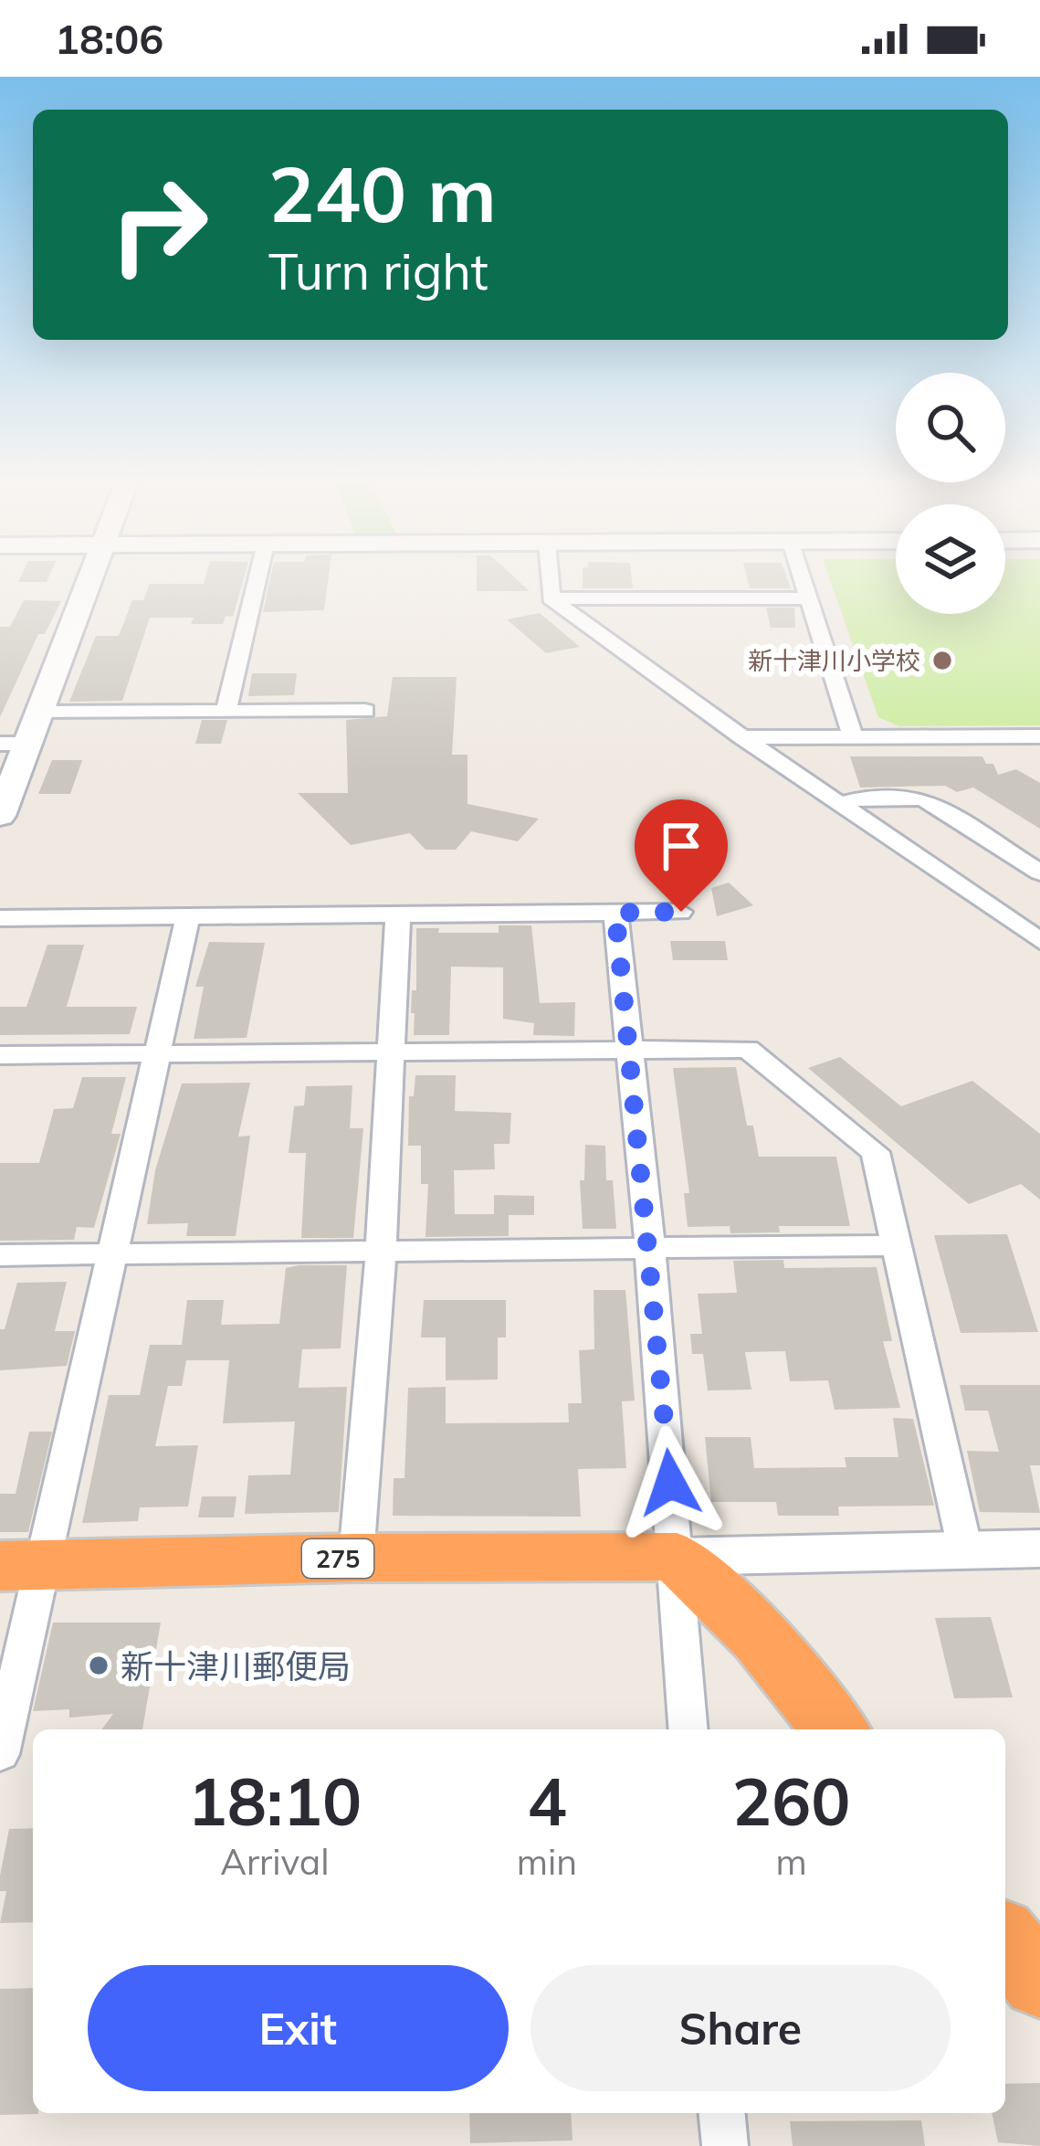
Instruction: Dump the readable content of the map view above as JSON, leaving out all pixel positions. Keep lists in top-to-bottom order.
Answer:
{
  "streets": {
    "highway": ["275"]
  },
  "places": ["新十津川小学校", "新十津川郵便局"],
  "page": {
    "status": "18:06",
    "turn": ["240 m", "Turn right"],
    "eta": [
      "18:10",
      "Arrival",
      "4",
      "min",
      "260",
      "m"
    ],
    "buttons": ["Exit", "Share"]
  }
}
